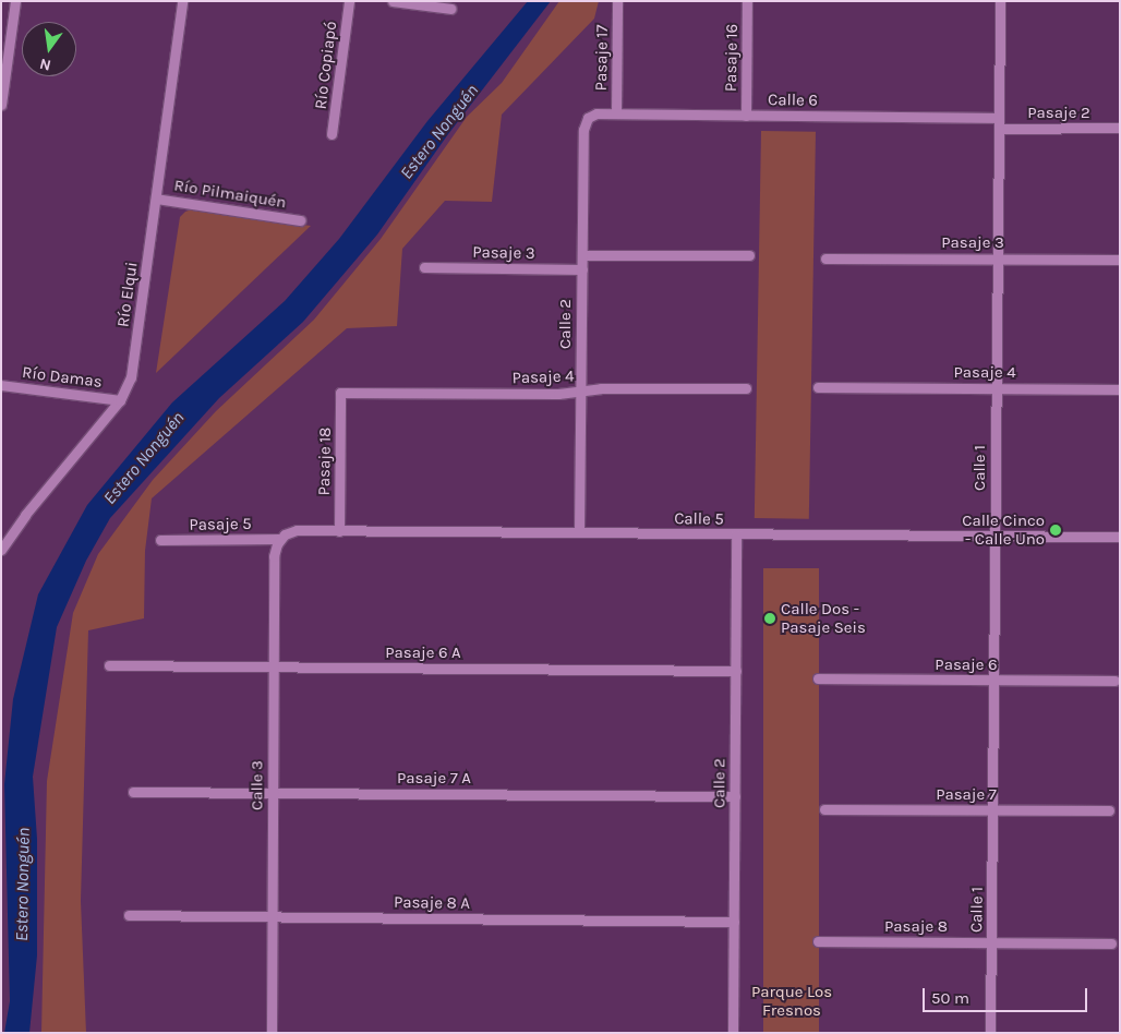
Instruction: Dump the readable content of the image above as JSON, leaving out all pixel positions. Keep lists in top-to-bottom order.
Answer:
{
  "streets": {
    "street": [
      "Pasaje 17",
      "Pasaje 16",
      "Río Copiapó",
      "Calle 6",
      "Pasaje 2",
      "Río Pilmaiquén",
      "Pasaje 3",
      "Río Elqui",
      "Calle 2",
      "Pasaje 4",
      "Río Damas",
      "Pasaje 18",
      "Calle 1",
      "Calle 5",
      "Pasaje 5",
      "Pasaje 6 A",
      "Pasaje 6",
      "Pasaje 7 A",
      "Calle 3",
      "Pasaje 7",
      "Pasaje 8 A",
      "Pasaje 8"
    ]
  },
  "crossings": [
    ["Pasaje 17", "Calle 6"],
    ["Pasaje 16", "Calle 6"],
    ["Calle 6", "Pasaje 2"],
    ["Calle 6", "Calle 2"],
    ["Calle 6", "Calle 1"],
    ["Pasaje 2", "Calle 1"],
    ["Río Pilmaiquén", "Río Elqui"],
    ["Pasaje 3", "Calle 2"],
    ["Pasaje 3", "Calle 1"],
    ["Río Elqui", "Río Damas"],
    ["Calle 2", "Pasaje 4"],
    ["Calle 2", "Calle 5"],
    ["Calle 2", "Pasaje 6 A"],
    ["Calle 2", "Pasaje 7 A"],
    ["Calle 2", "Pasaje 8 A"],
    ["Pasaje 4", "Pasaje 18"],
    ["Pasaje 4", "Calle 1"],
    ["Pasaje 18", "Calle 5"],
    ["Calle 1", "Calle 5"],
    ["Calle 1", "Pasaje 6"],
    ["Calle 1", "Pasaje 7"],
    ["Calle 1", "Pasaje 8"],
    ["Calle 5", "Pasaje 5"],
    ["Calle 5", "Calle 3"],
    ["Pasaje 5", "Calle 3"],
    ["Pasaje 6 A", "Calle 3"],
    ["Pasaje 7 A", "Calle 3"],
    ["Calle 3", "Pasaje 8 A"]
  ],
  "water": ["Estero Nonguén"],
  "parks": ["Parque Los Fresnos"],
  "places": ["Calle Cinco - Calle Uno", "Calle Dos - Pasaje Seis"],
  "scale_bar": "50 m",
  "north": "bottom"
}
